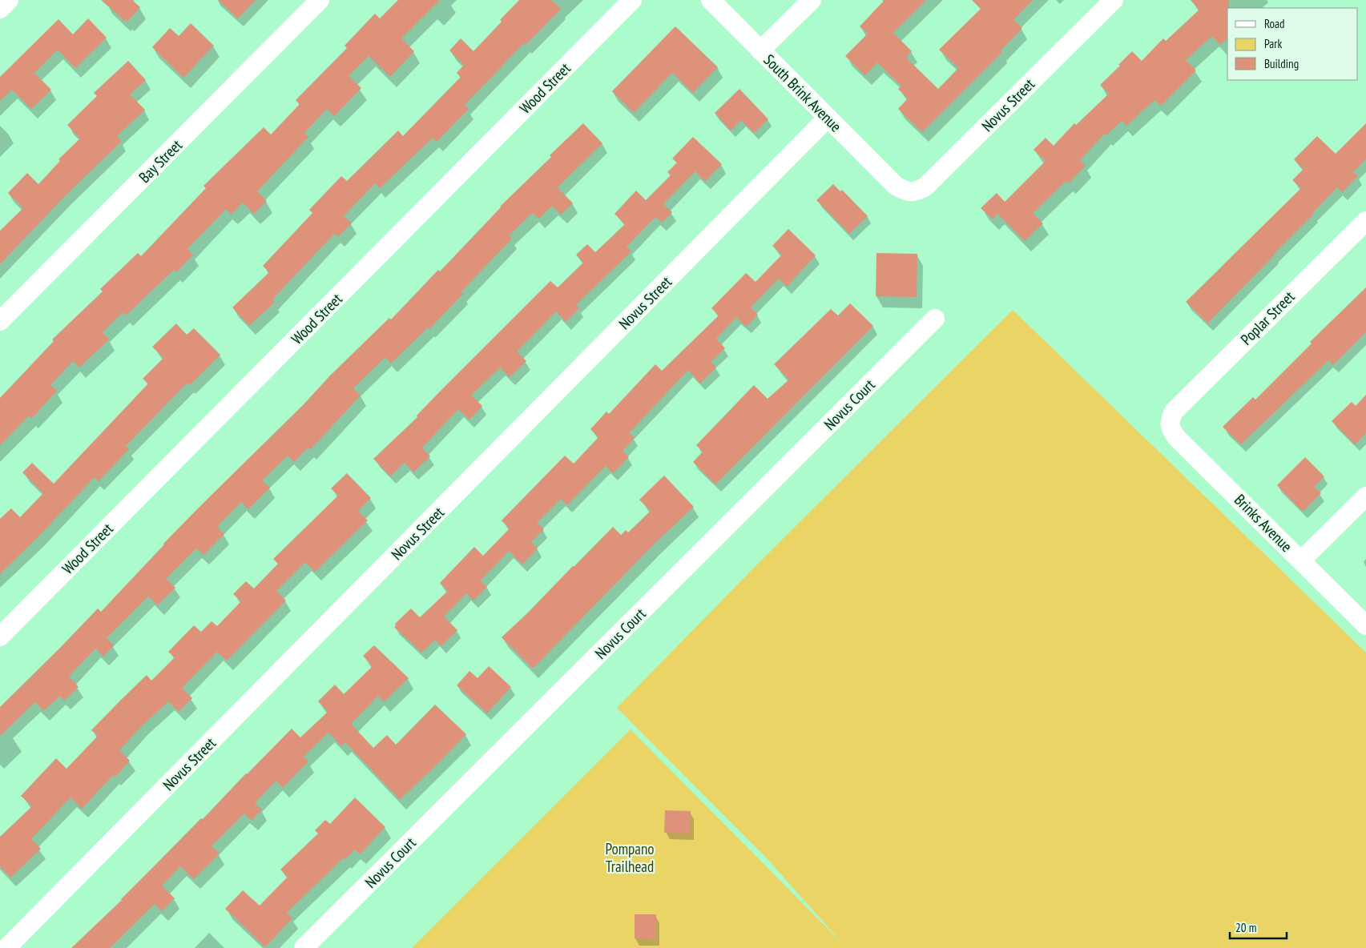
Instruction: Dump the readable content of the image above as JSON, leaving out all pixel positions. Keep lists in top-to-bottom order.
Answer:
{
  "streets": {
    "street": [
      "Wood Street",
      "South Brink Avenue",
      "Novus Street",
      "Bay Street",
      "Poplar Street",
      "Novus Court",
      "Brinks Avenue"
    ]
  },
  "crossings": [
    ["South Brink Avenue", "Novus Street"],
    ["Poplar Street", "Brinks Avenue"]
  ],
  "parks": ["Pompano Trailhead"],
  "legend": ["Road", "Park", "Building"],
  "scale_bar": "20 m"
}
